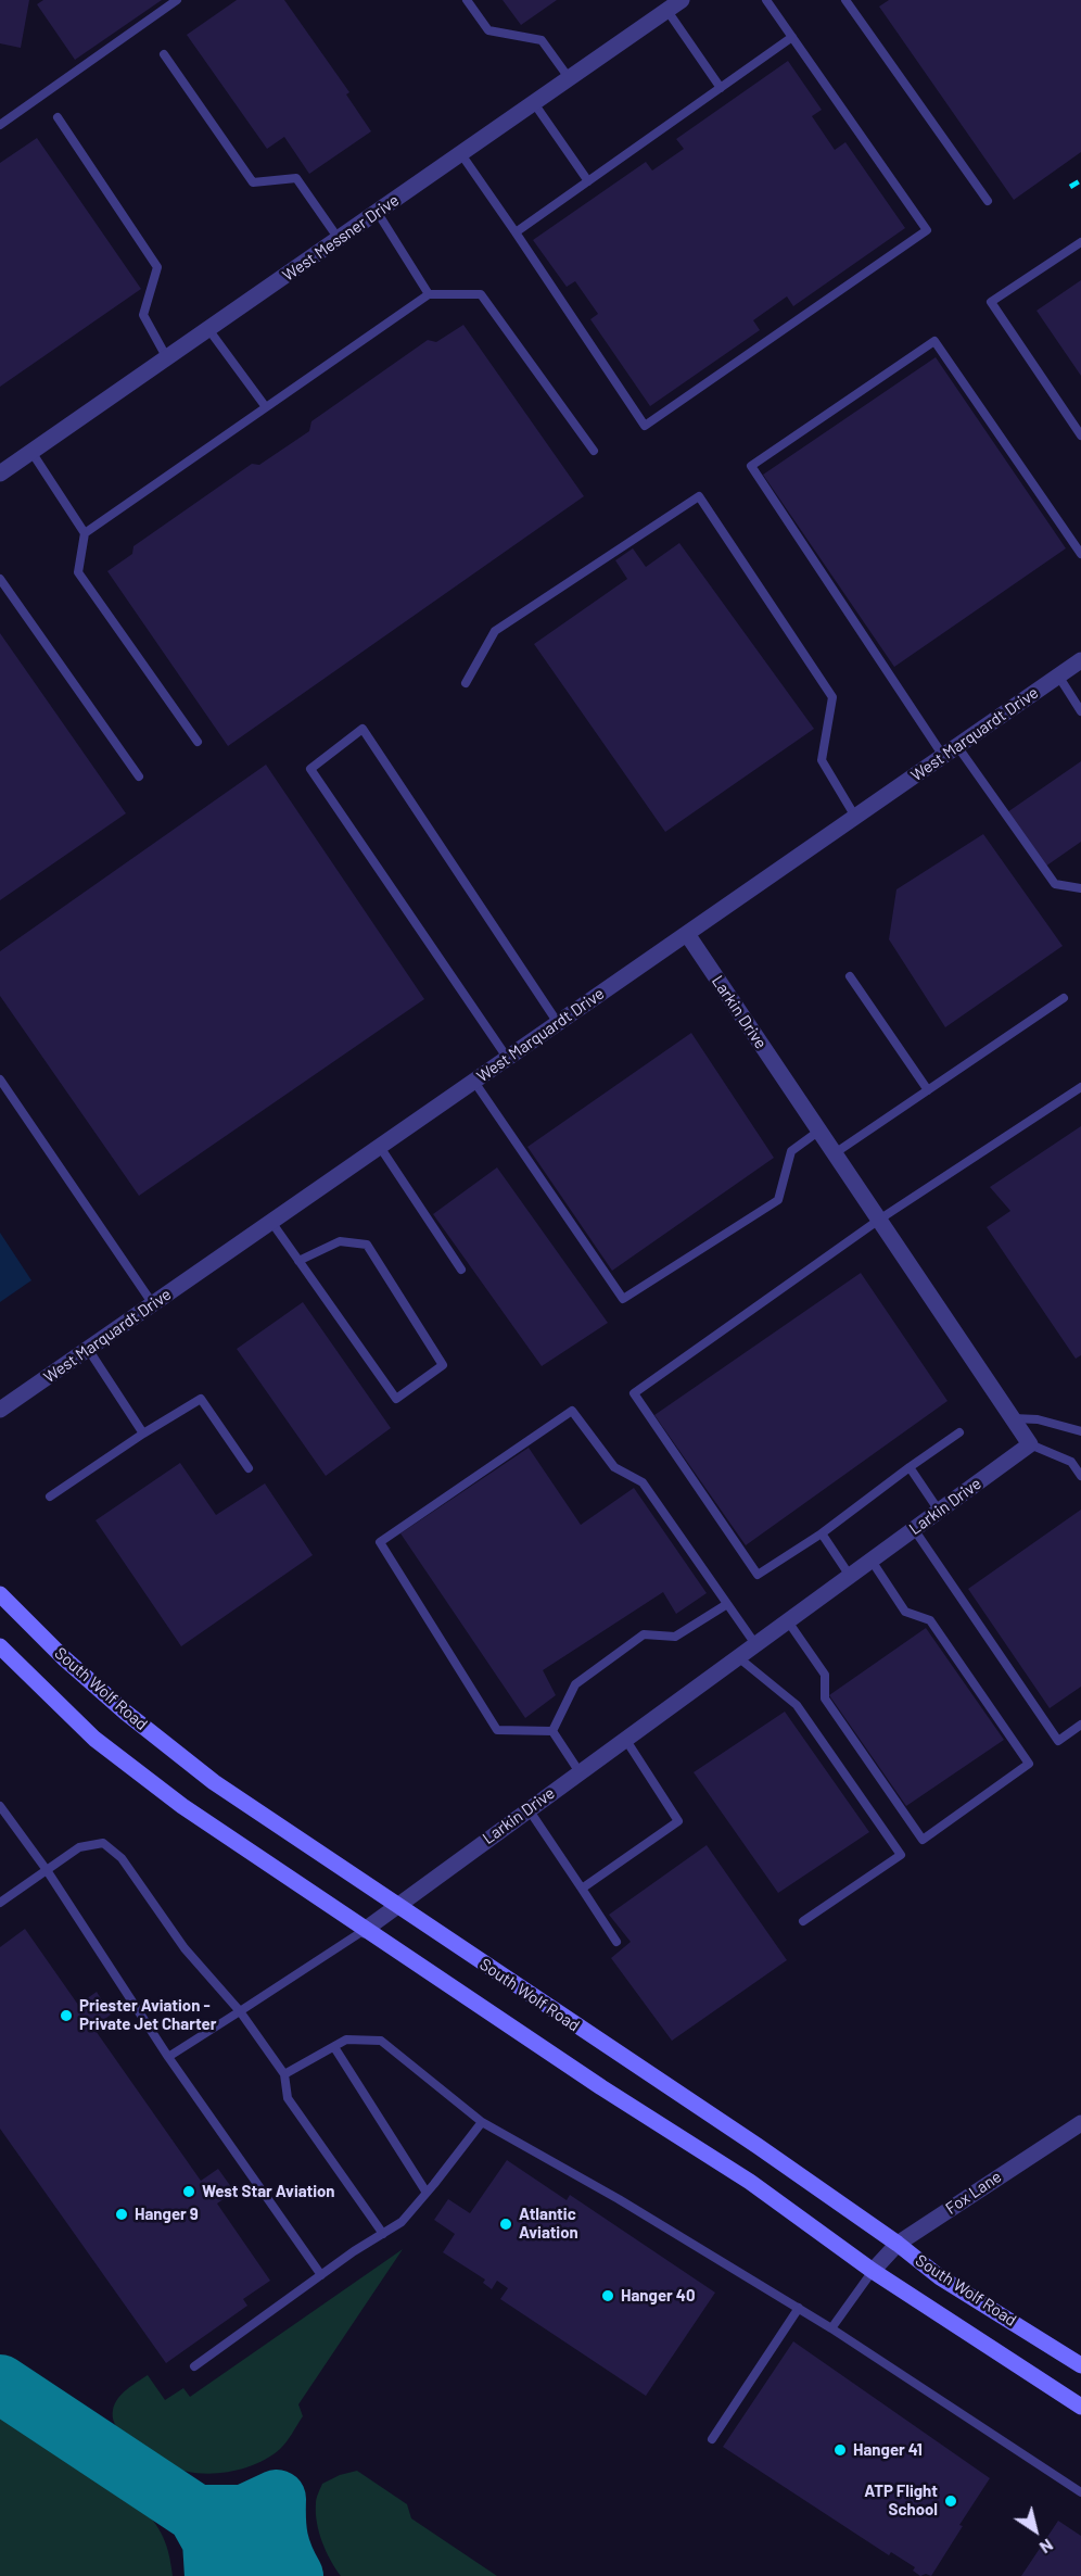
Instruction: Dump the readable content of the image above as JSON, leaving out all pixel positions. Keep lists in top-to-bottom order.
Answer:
{
  "streets": {
    "main road": ["South Wolf Road"],
    "street": [
      "West Messner Drive",
      "West Marquardt Drive",
      "Larkin Drive",
      "Fox Lane"
    ]
  },
  "crossings": [
    ["West Marquardt Drive", "Larkin Drive"],
    ["Larkin Drive", "South Wolf Road"],
    ["South Wolf Road", "Fox Lane"]
  ],
  "places": [
    "Priester Aviation - Private Jet Charter",
    "West Star Aviation",
    "Hanger 9",
    "Atlantic Aviation",
    "Hanger 40",
    "Hanger 41",
    "ATP Flight School"
  ],
  "north": "bottom right"
}
